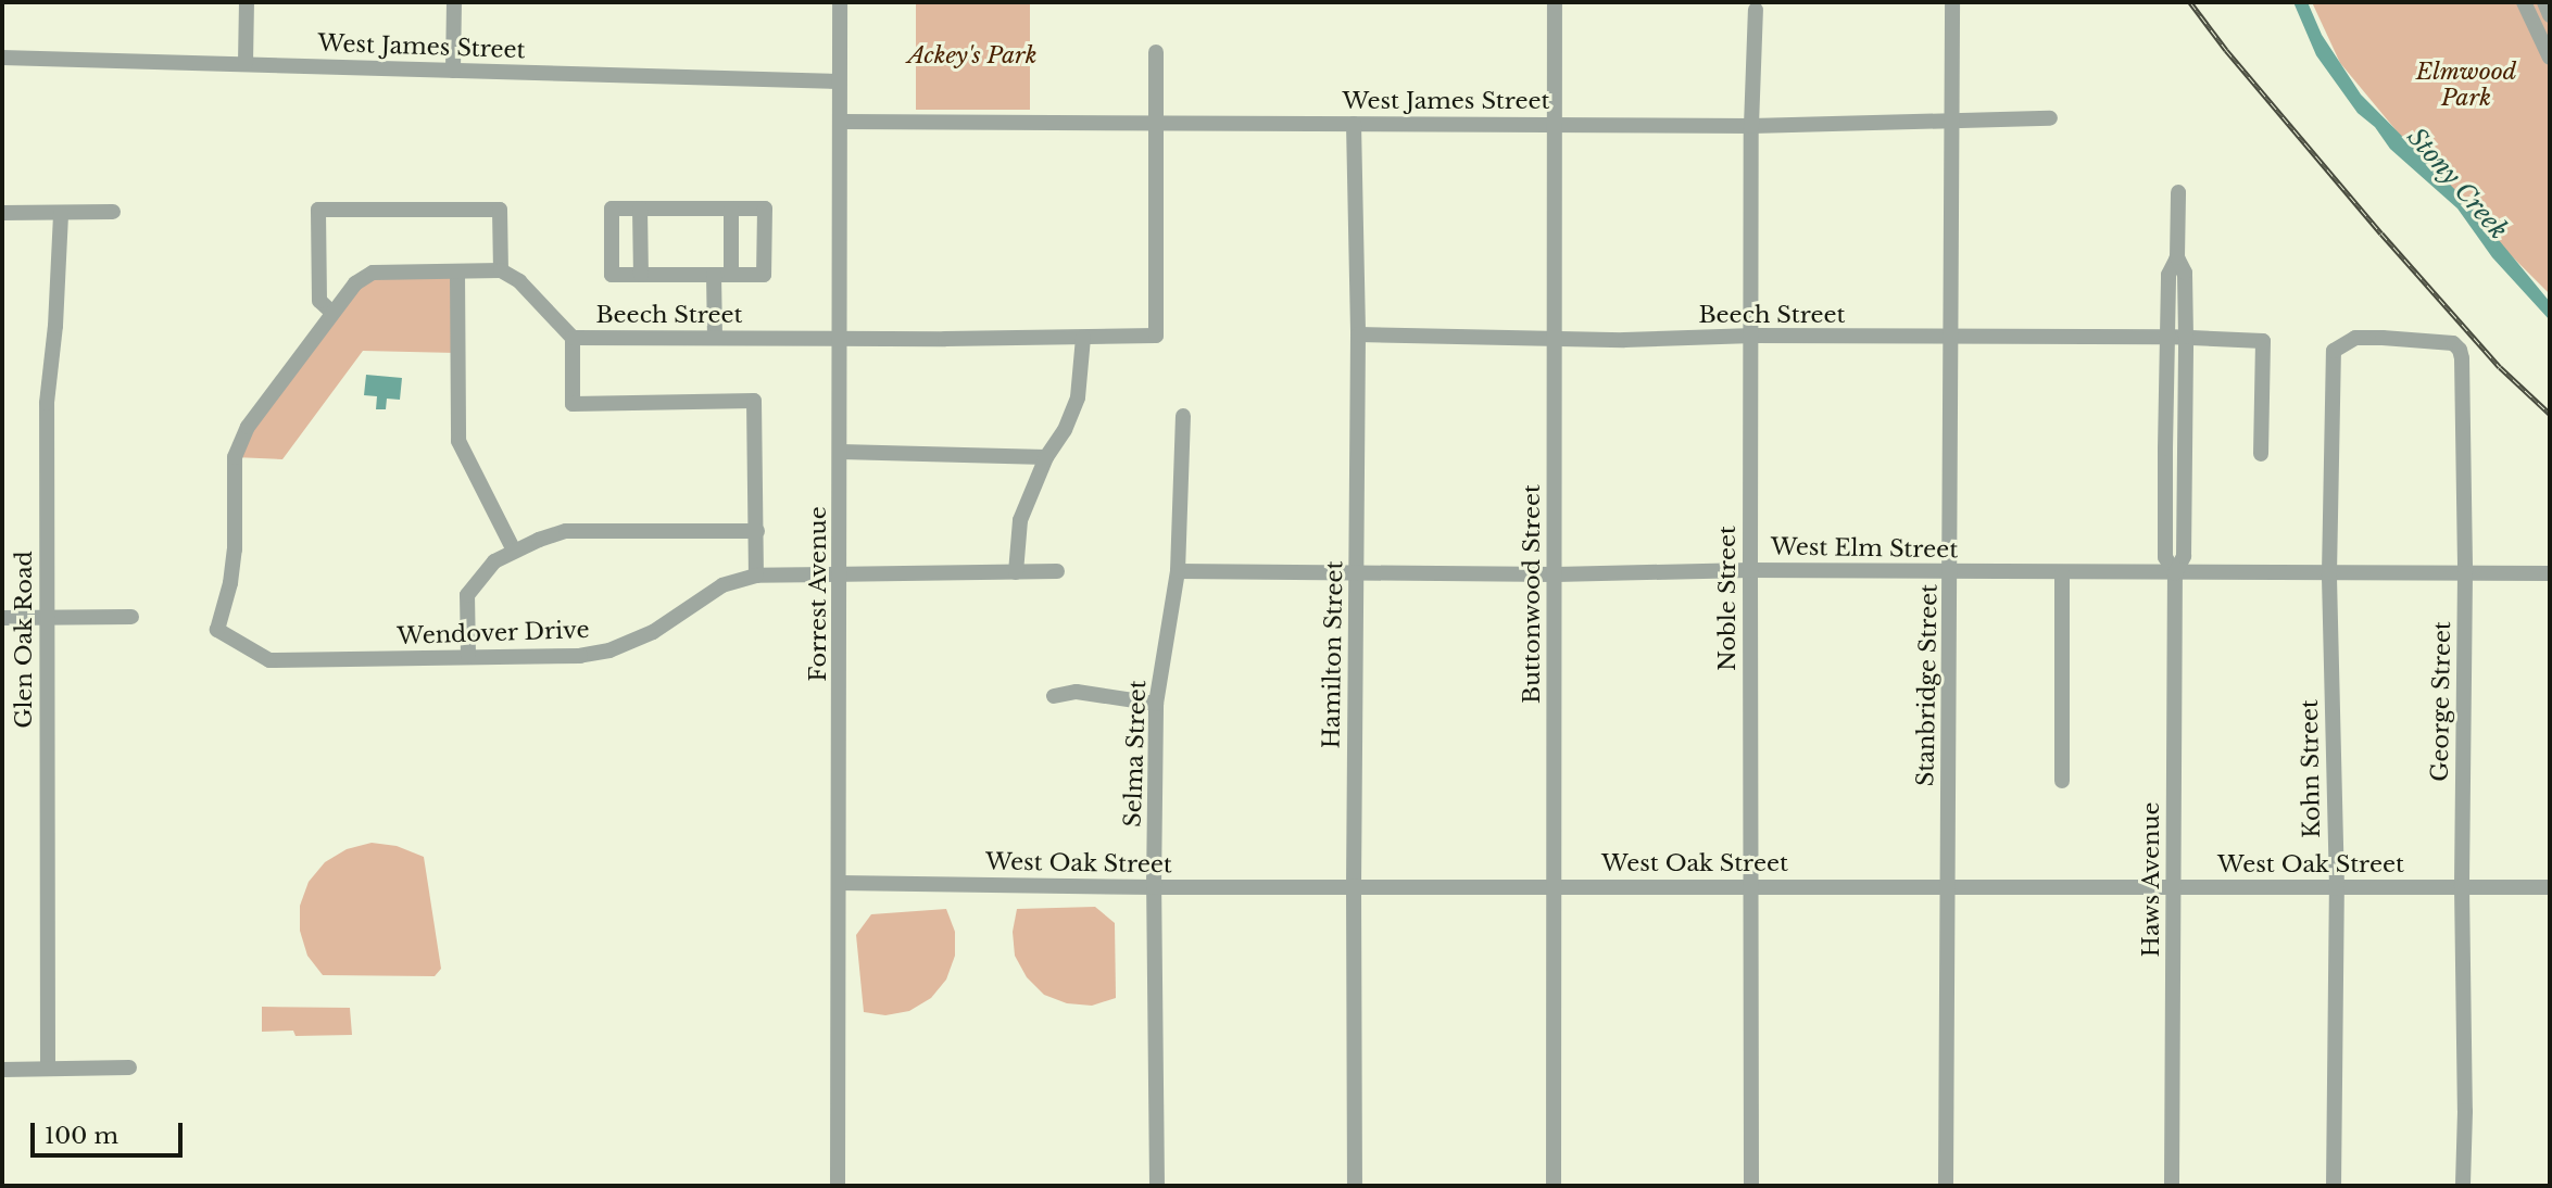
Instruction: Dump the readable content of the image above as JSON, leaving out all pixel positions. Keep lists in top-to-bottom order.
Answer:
{
  "streets": {
    "street": [
      "West James Street",
      "Beech Street",
      "West Elm Street",
      "Forrest Avenue",
      "Buttonwood Street",
      "Noble Street",
      "Wendover Drive",
      "Glen Oak Road",
      "Hamilton Street",
      "Stanbridge Street",
      "George Street",
      "Selma Street",
      "Kohn Street",
      "West Oak Street",
      "Haws Avenue"
    ]
  },
  "crossings": [
    ["West James Street", "Beech Street"],
    ["West James Street", "Forrest Avenue"],
    ["West James Street", "Buttonwood Street"],
    ["West James Street", "Noble Street"],
    ["West James Street", "Hamilton Street"],
    ["West James Street", "Stanbridge Street"],
    ["Beech Street", "Forrest Avenue"],
    ["Beech Street", "Buttonwood Street"],
    ["Beech Street", "Noble Street"],
    ["Beech Street", "Hamilton Street"],
    ["Beech Street", "Stanbridge Street"],
    ["Beech Street", "Haws Avenue"],
    ["West Elm Street", "Buttonwood Street"],
    ["West Elm Street", "Noble Street"],
    ["West Elm Street", "Hamilton Street"],
    ["West Elm Street", "Stanbridge Street"],
    ["West Elm Street", "George Street"],
    ["West Elm Street", "Selma Street"],
    ["West Elm Street", "Kohn Street"],
    ["West Elm Street", "Haws Avenue"],
    ["Forrest Avenue", "Wendover Drive"],
    ["Forrest Avenue", "West Oak Street"],
    ["Buttonwood Street", "West Oak Street"],
    ["Noble Street", "West Oak Street"],
    ["Hamilton Street", "West Oak Street"],
    ["Stanbridge Street", "West Oak Street"],
    ["George Street", "Kohn Street"],
    ["George Street", "West Oak Street"],
    ["Selma Street", "West Oak Street"],
    ["Kohn Street", "West Oak Street"],
    ["West Oak Street", "Haws Avenue"]
  ],
  "water": ["Stony Creek"],
  "parks": ["Ackey's Park", "Elmwood Park"],
  "scale_bar": "100 m"
}
